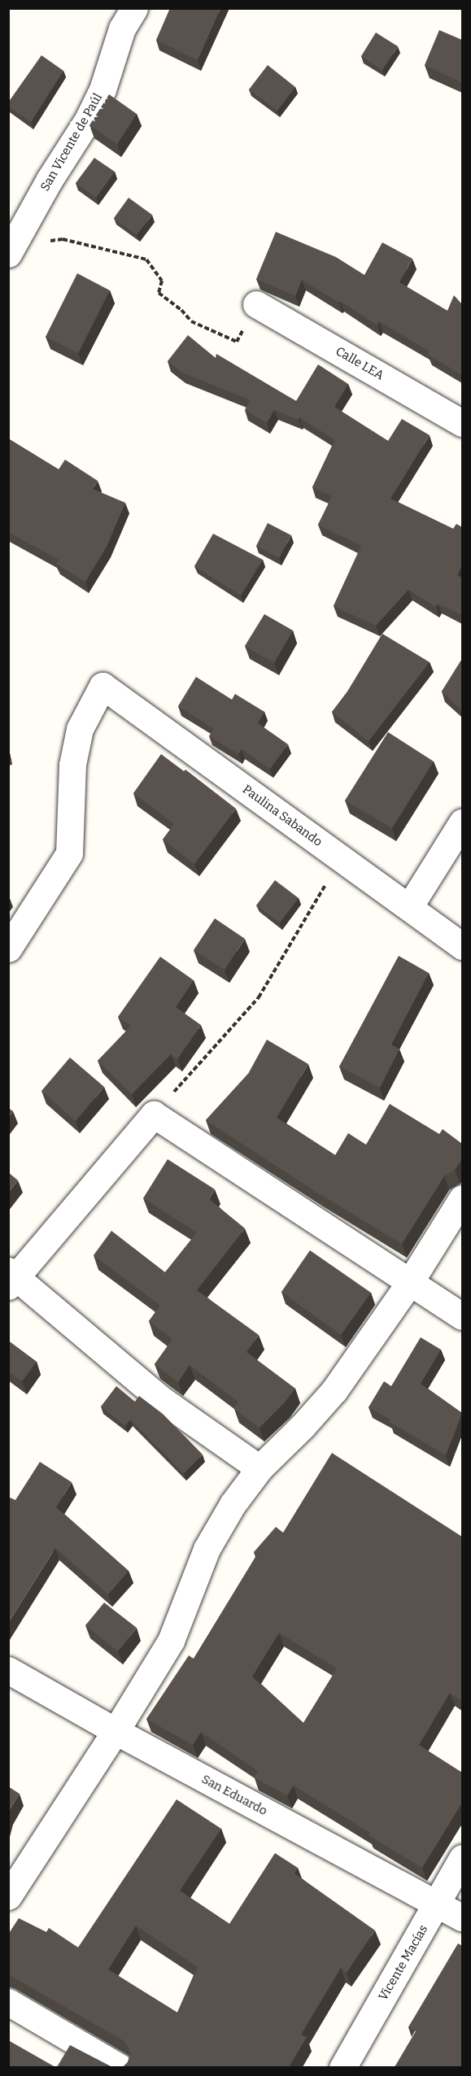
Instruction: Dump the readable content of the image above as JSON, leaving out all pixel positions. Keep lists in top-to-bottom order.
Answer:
{
  "streets": {
    "street": [
      "San Vicente de Paúl",
      "Calle LEA",
      "Paulina Sabando",
      "San Eduardo",
      "Vicente Macías"
    ]
  },
  "crossings": [
    ["San Eduardo", "Vicente Macías"]
  ]
}
